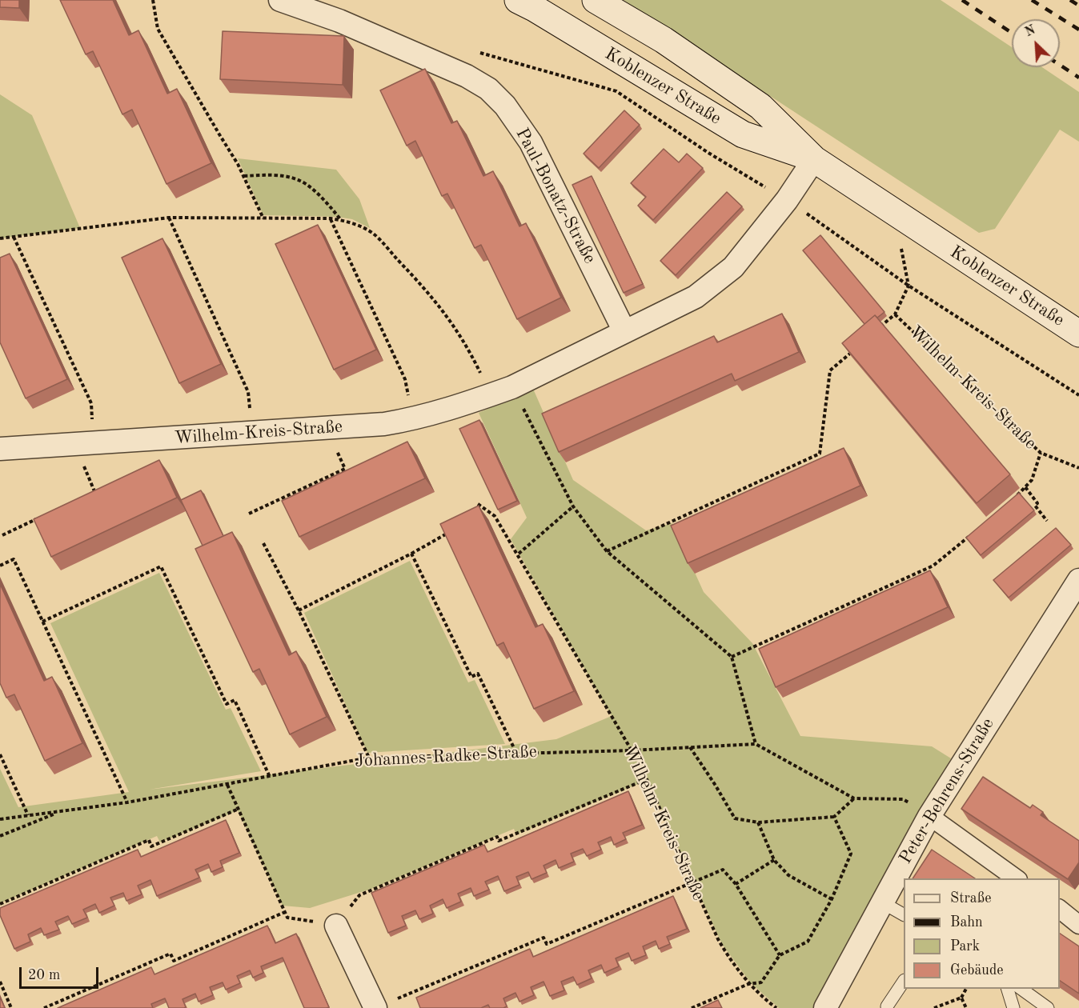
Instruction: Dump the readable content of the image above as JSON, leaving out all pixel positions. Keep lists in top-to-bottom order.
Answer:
{
  "streets": {
    "main road": ["Koblenzer Straße"],
    "street": ["Paul-Bonatz-Straße", "Wilhelm-Kreis-Straße", "Peter-Behrens-Straße"],
    "path": ["Johannes-Radke-Straße"]
  },
  "crossings": [
    ["Koblenzer Straße", "Wilhelm-Kreis-Straße"],
    ["Paul-Bonatz-Straße", "Wilhelm-Kreis-Straße"],
    ["Wilhelm-Kreis-Straße", "Johannes-Radke-Straße"]
  ],
  "legend": [
    "Straße",
    "Bahn",
    "Park",
    "Gebäude"
  ],
  "scale_bar": "20 m",
  "north": "top left"
}
